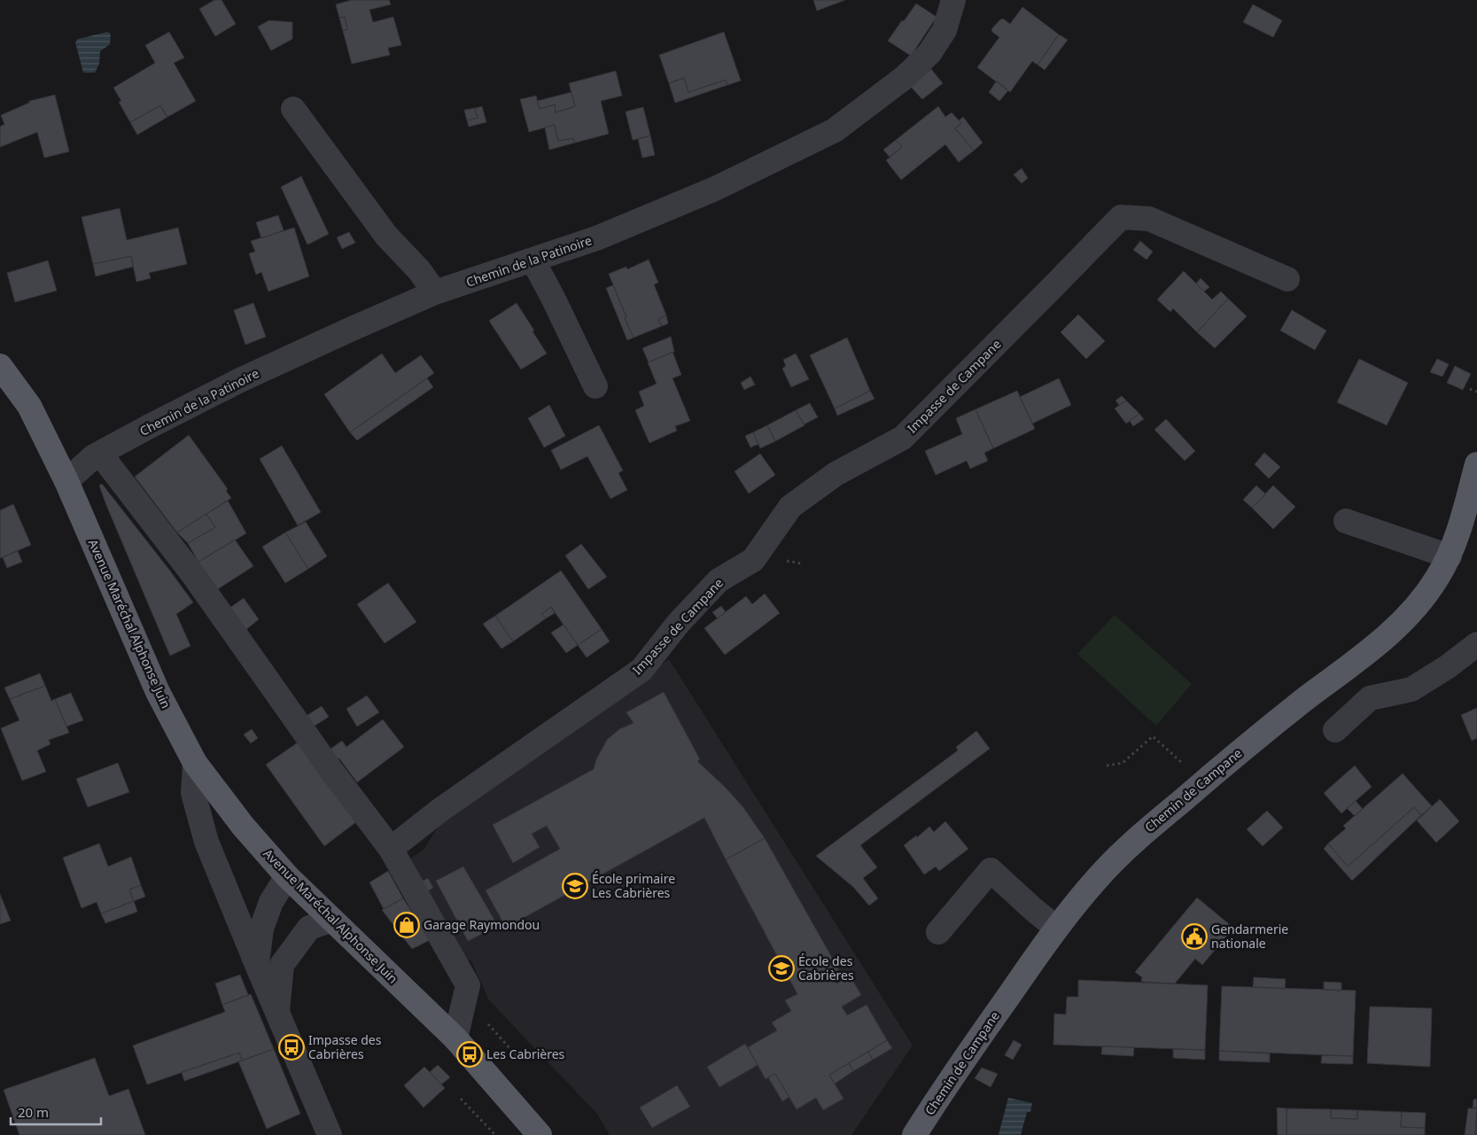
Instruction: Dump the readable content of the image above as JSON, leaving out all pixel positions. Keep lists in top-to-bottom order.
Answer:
{
  "streets": {
    "main road": ["Avenue Maréchal Alphonse Juin", "Chemin de Campane"],
    "street": ["Chemin de la Patinoire", "Impasse de Campane"]
  },
  "crossings": [
    ["Chemin de la Patinoire", "Avenue Maréchal Alphonse Juin"]
  ],
  "places": {
    "school or university": ["École primaire Les Cabrières", "École des Cabrières"],
    "shop": ["Garage Raymondou"],
    "public building": ["Gendarmerie nationale"],
    "bus stop": ["Impasse des Cabrières", "Les Cabrières"]
  },
  "scale_bar": "20 m"
}
